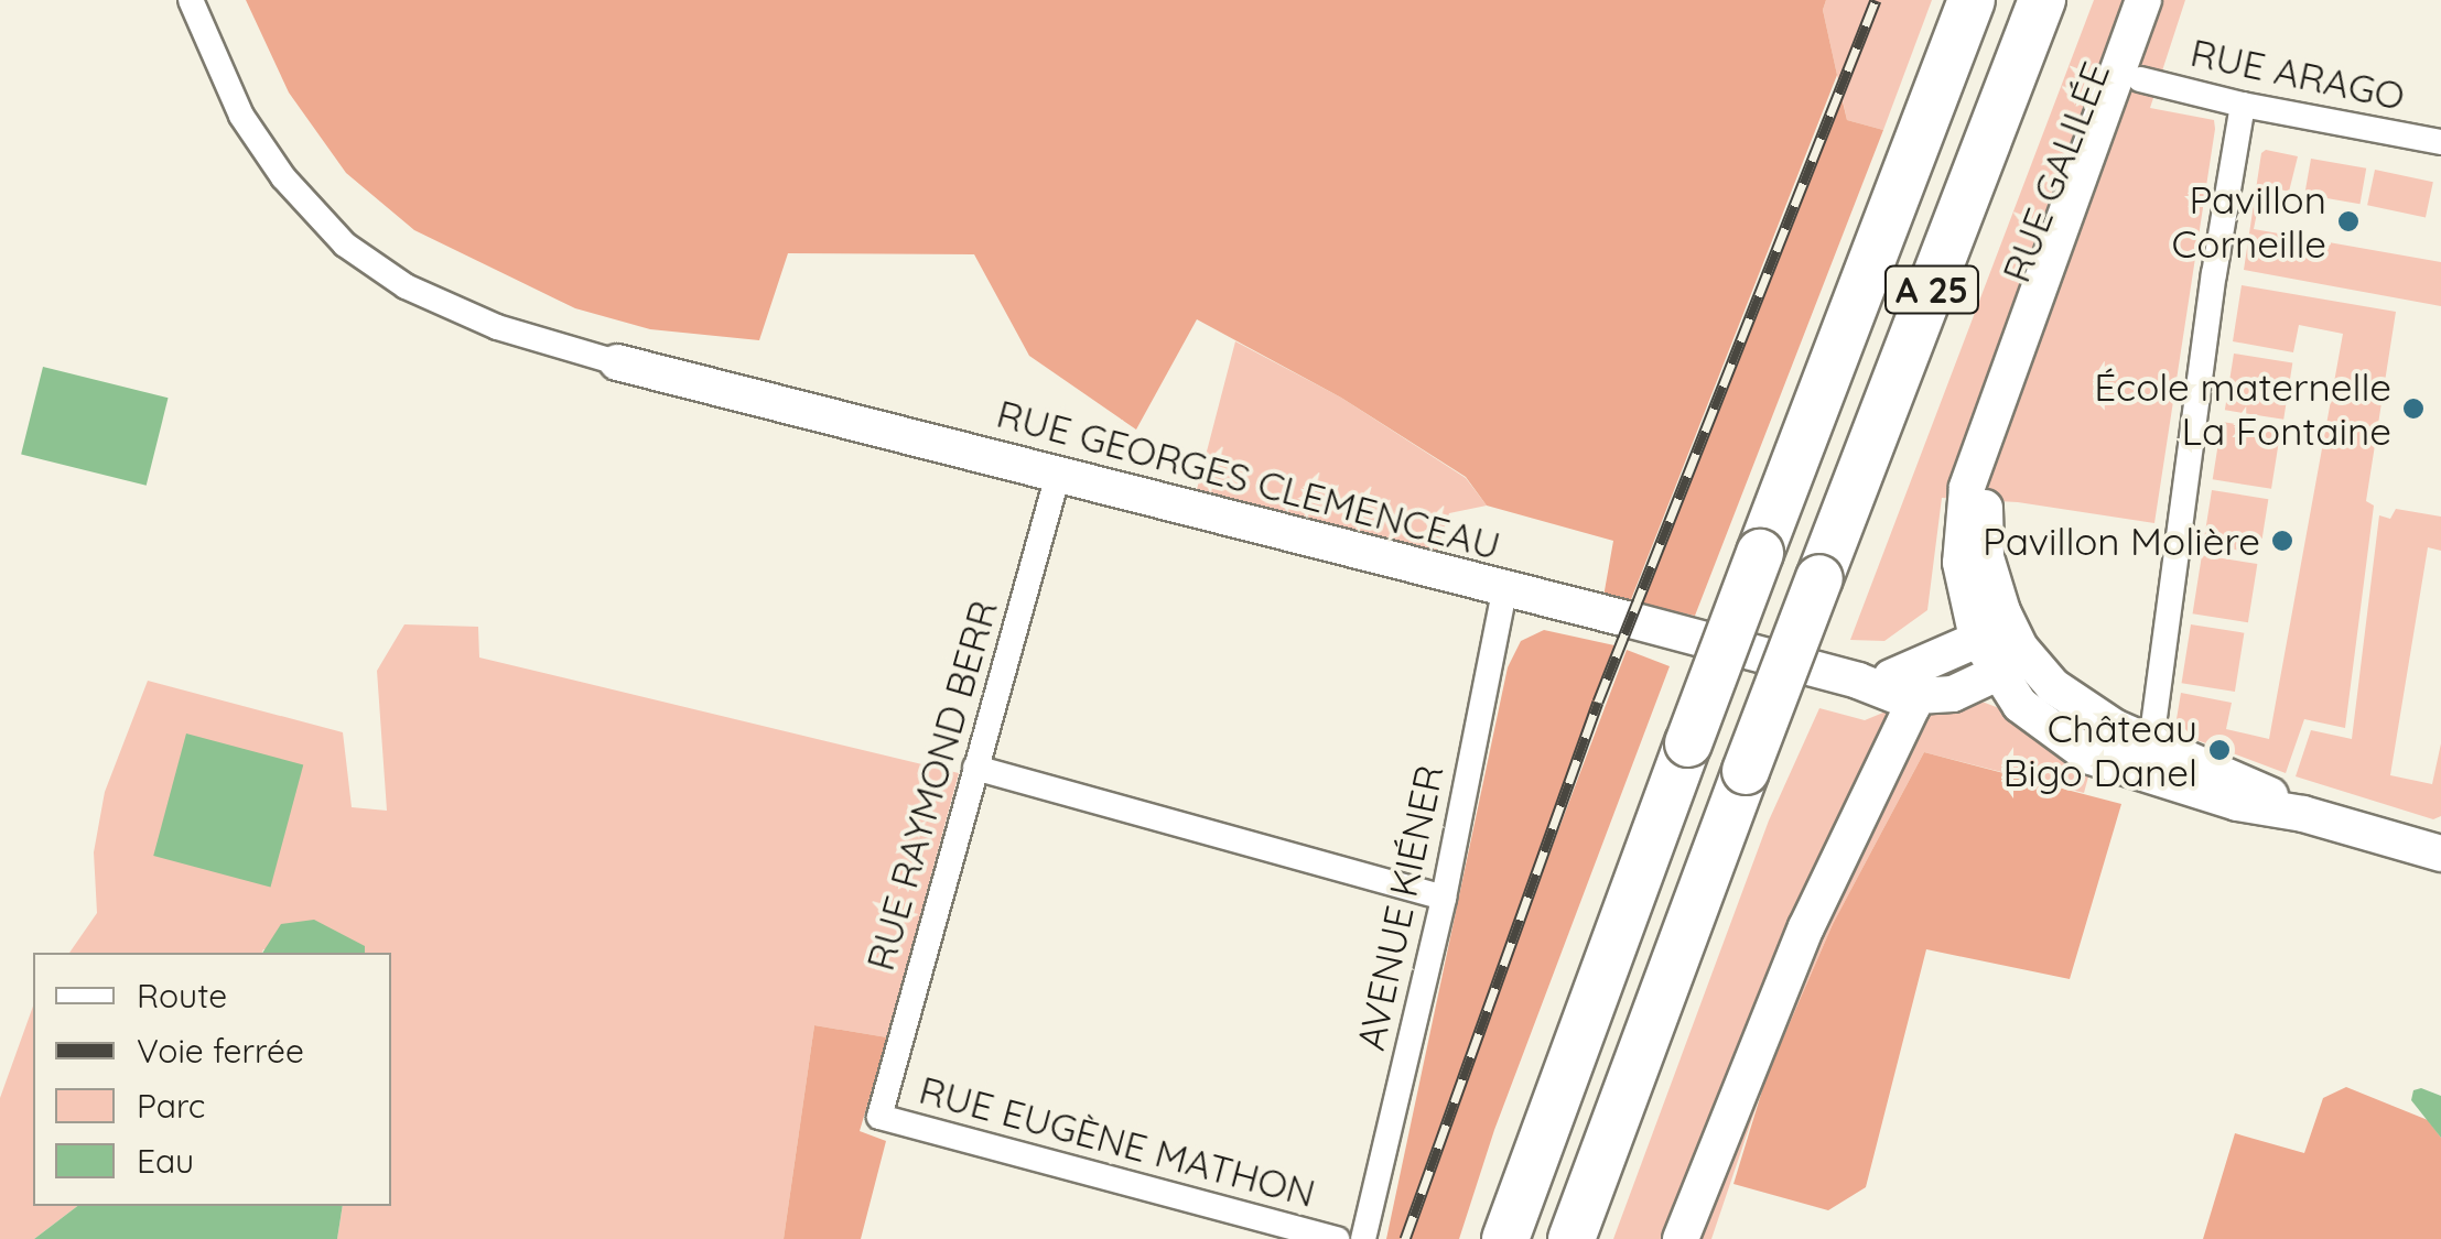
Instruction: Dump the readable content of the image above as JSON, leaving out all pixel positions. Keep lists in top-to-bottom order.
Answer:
{
  "streets": {
    "highway": ["A 25"],
    "street": [
      "RUE ARAGO",
      "RUE GALILÉE",
      "RUE GEORGES CLEMENCEAU",
      "RUE RAYMOND BERR",
      "AVENUE KIÉNER",
      "RUE EUGÈNE MATHON"
    ]
  },
  "crossings": [
    ["RUE ARAGO", "RUE GALILÉE"],
    ["RUE GEORGES CLEMENCEAU", "RUE RAYMOND BERR"],
    ["RUE GEORGES CLEMENCEAU", "AVENUE KIÉNER"],
    ["RUE RAYMOND BERR", "RUE EUGÈNE MATHON"]
  ],
  "places": [
    "Pavillon Corneille",
    "École maternelle La Fontaine",
    "Pavillon Molière",
    "Château Bigo Danel"
  ],
  "legend": [
    "Route",
    "Voie ferrée",
    "Parc",
    "Eau"
  ]
}
